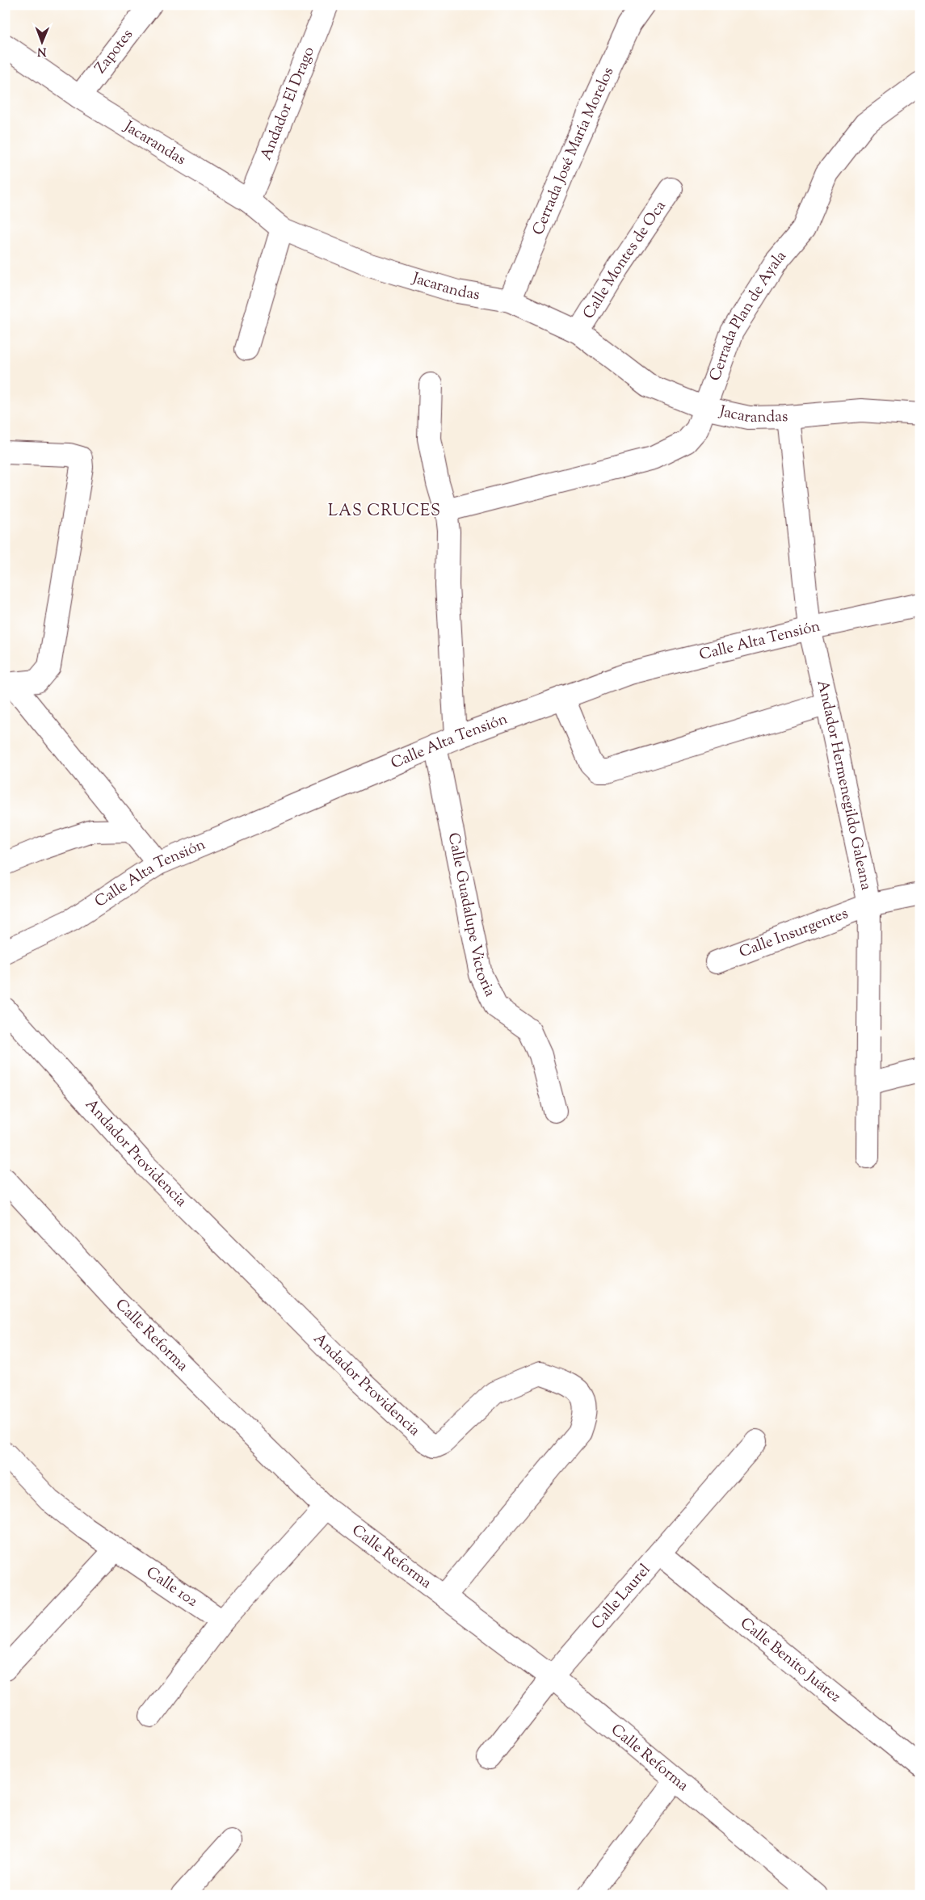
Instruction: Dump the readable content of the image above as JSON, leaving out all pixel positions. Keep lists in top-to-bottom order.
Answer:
{
  "streets": {
    "street": [
      "Zapotes",
      "Andador El Drago",
      "Jacarandas",
      "Cerrada José María Morelos",
      "Calle Montes de Oca",
      "Cerrada Plan de Ayala",
      "Calle Alta Tensión",
      "Andador Hermenegildo Galeana",
      "Calle Guadalupe Victoria",
      "Calle Insurgentes",
      "Andador Providencia",
      "Calle Reforma",
      "Calle 102",
      "Calle Laurel",
      "Calle Benito Juárez"
    ]
  },
  "crossings": [
    ["Zapotes", "Jacarandas"],
    ["Andador El Drago", "Jacarandas"],
    ["Jacarandas", "Cerrada José María Morelos"],
    ["Jacarandas", "Calle Montes de Oca"],
    ["Jacarandas", "Cerrada Plan de Ayala"],
    ["Jacarandas", "Andador Hermenegildo Galeana"],
    ["Calle Alta Tensión", "Andador Hermenegildo Galeana"],
    ["Calle Alta Tensión", "Calle Guadalupe Victoria"],
    ["Andador Hermenegildo Galeana", "Calle Insurgentes"],
    ["Andador Providencia", "Calle Reforma"],
    ["Calle Reforma", "Calle Laurel"],
    ["Calle Laurel", "Calle Benito Juárez"]
  ],
  "districts": ["LAS CRUCES"],
  "north": "bottom"
}
